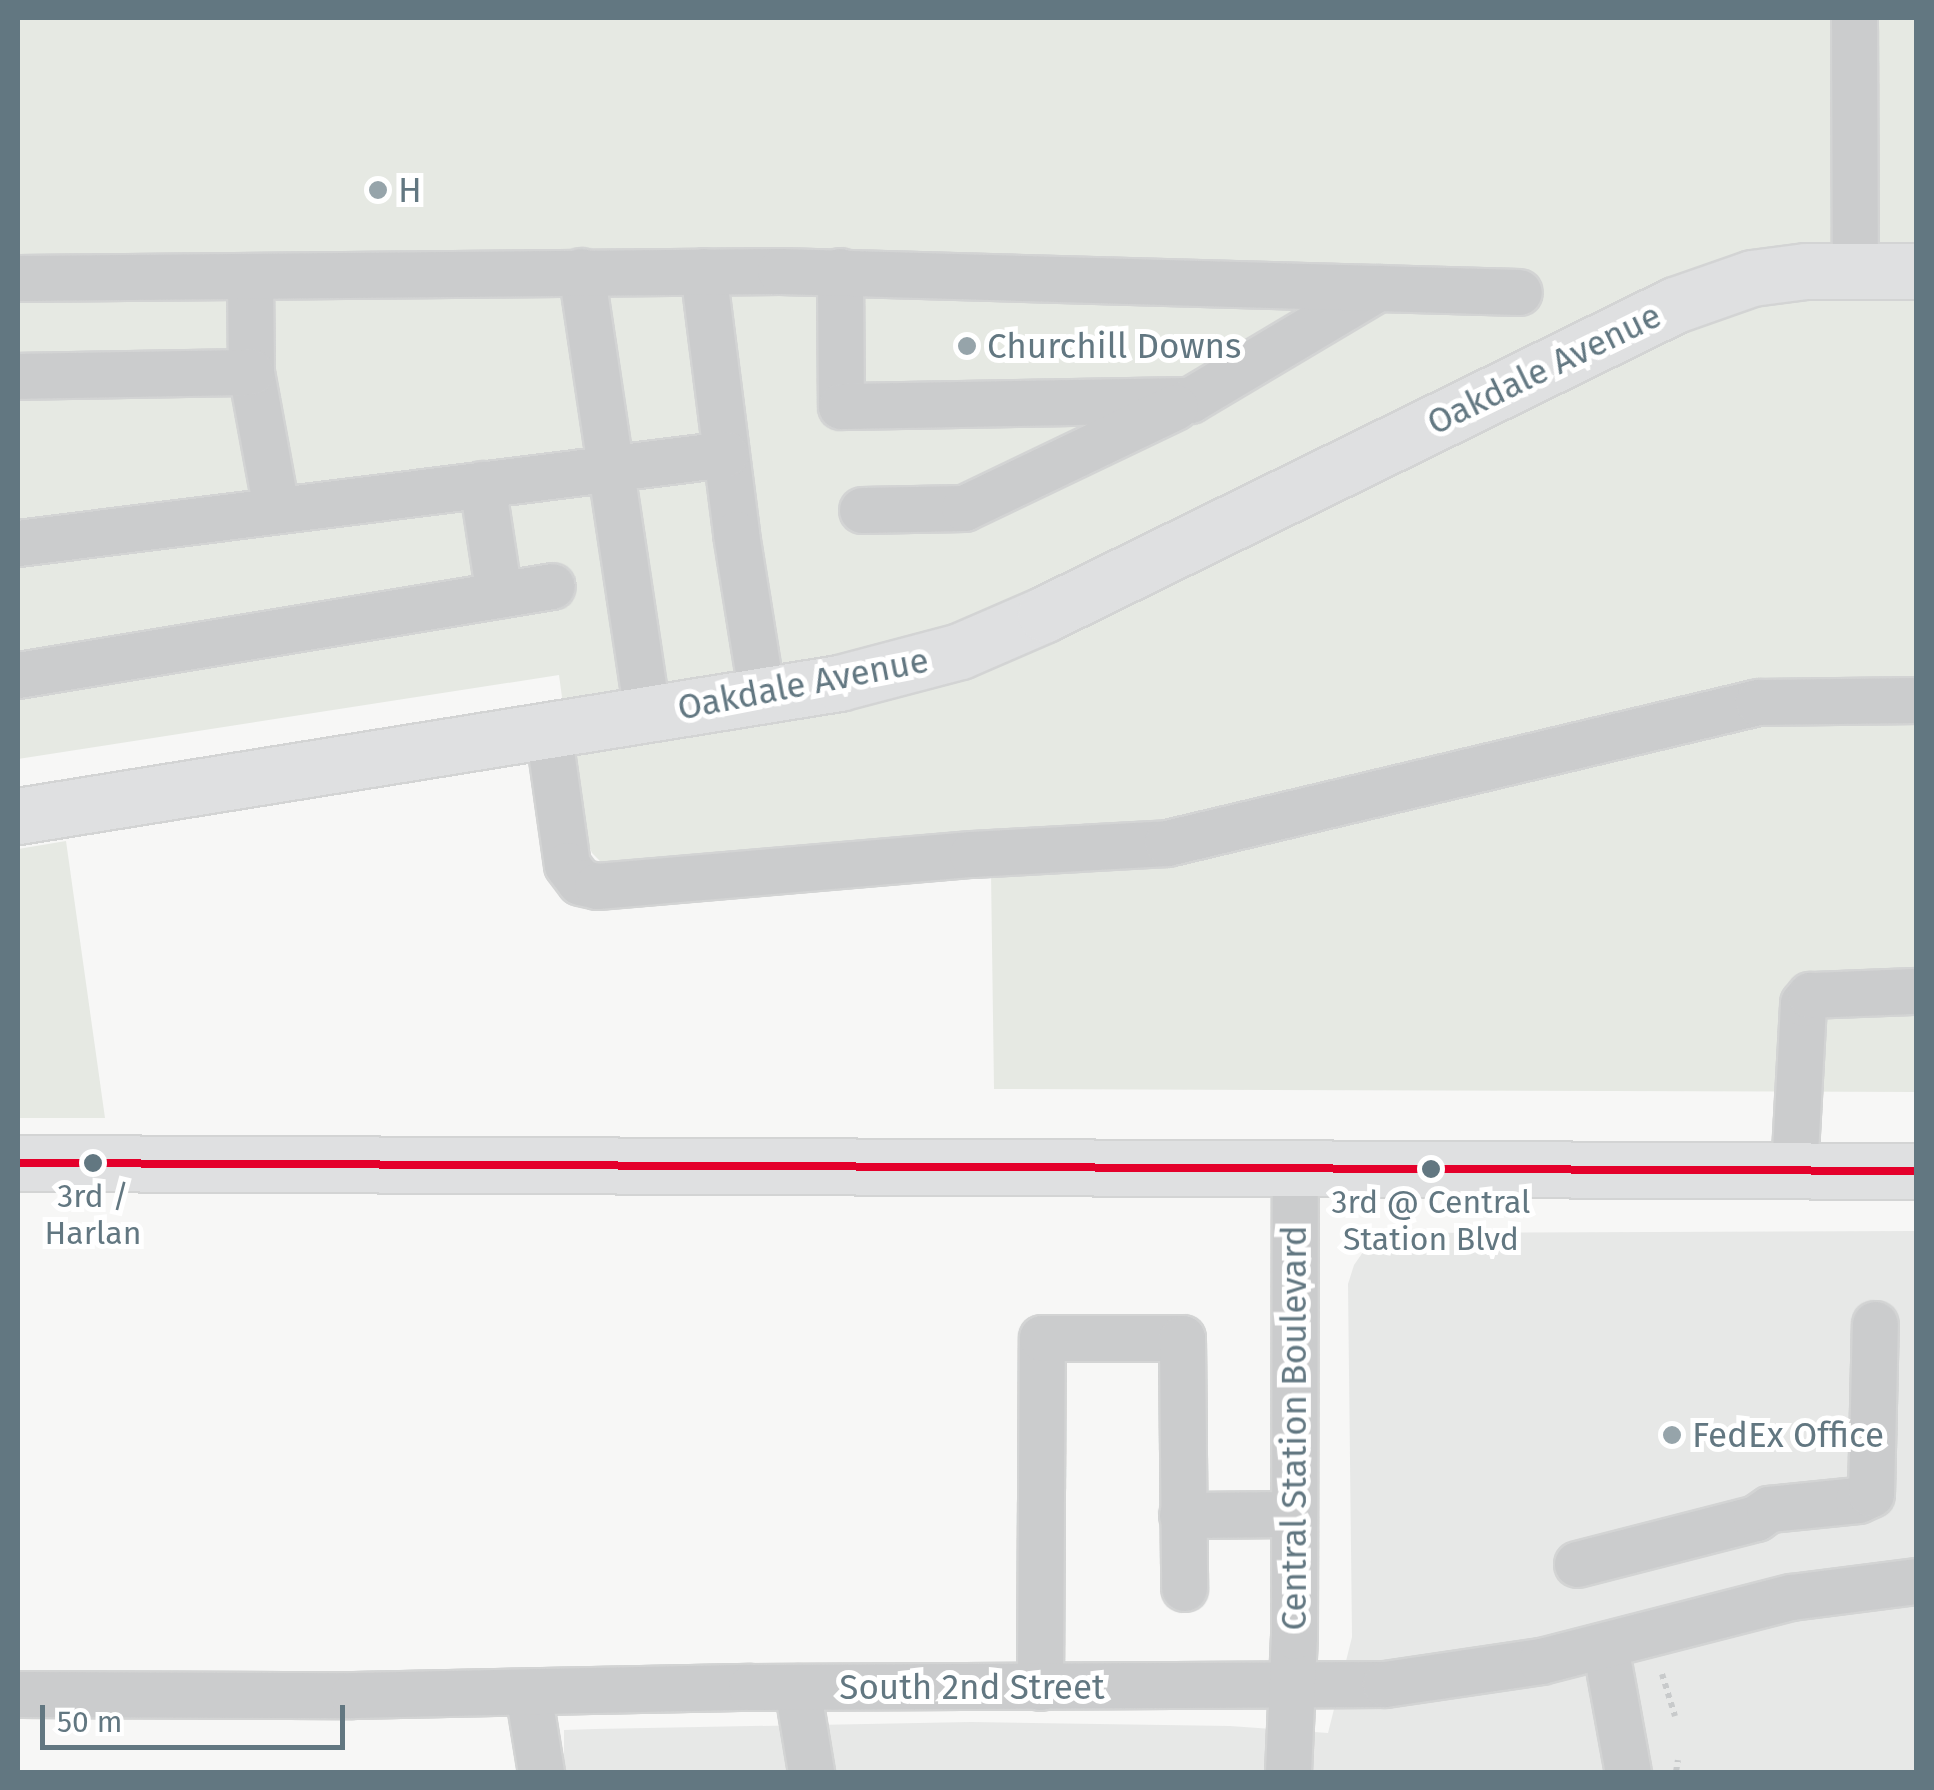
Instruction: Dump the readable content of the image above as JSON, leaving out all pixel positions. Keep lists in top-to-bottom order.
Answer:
{
  "streets": {
    "main road": ["Oakdale Avenue"],
    "street": ["Central Station Boulevard", "South 2nd Street"]
  },
  "crossings": [
    ["Central Station Boulevard", "South 2nd Street"]
  ],
  "places": [
    "H",
    "Churchill Downs",
    "3rd / Harlan",
    "3rd @ Central Station Blvd",
    "FedEx Office"
  ],
  "scale_bar": "50 m"
}
